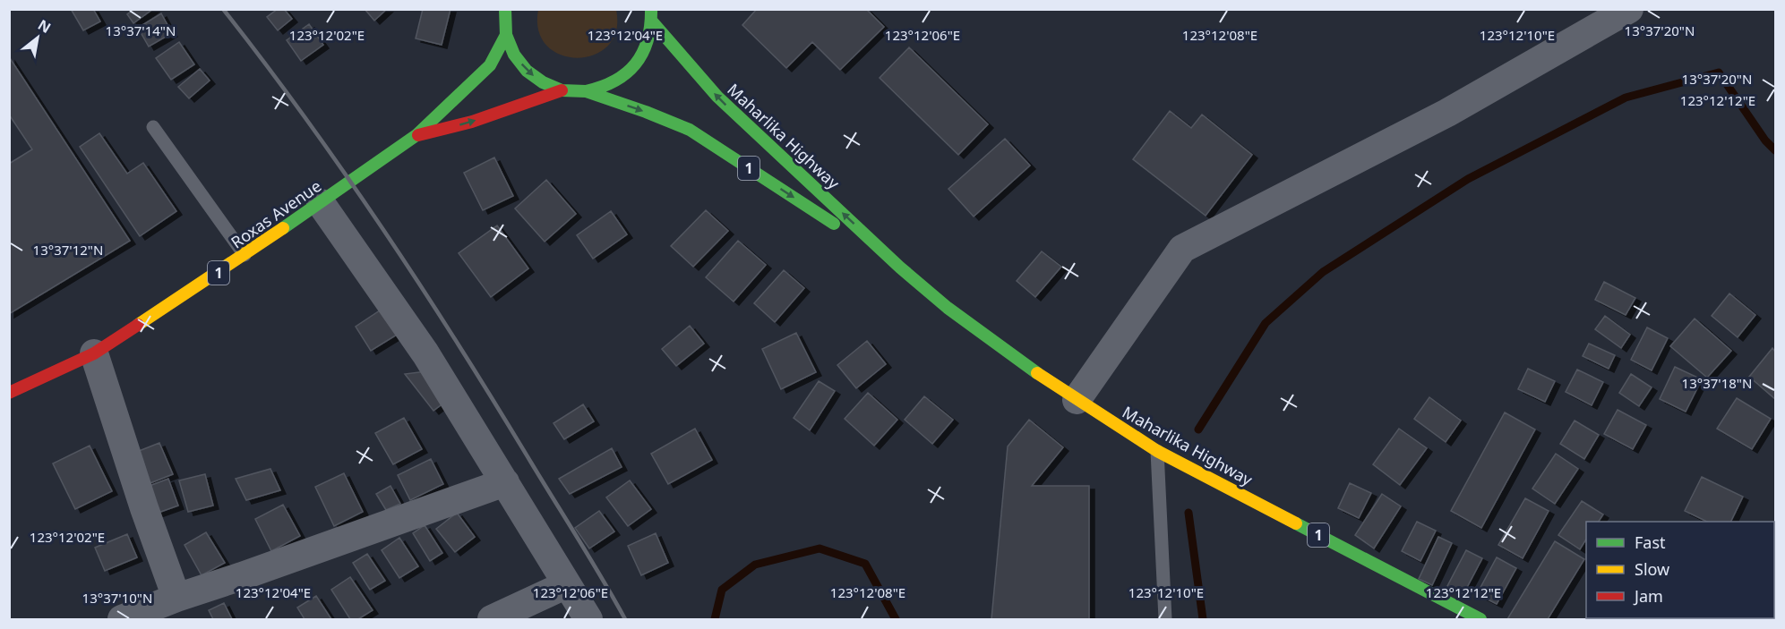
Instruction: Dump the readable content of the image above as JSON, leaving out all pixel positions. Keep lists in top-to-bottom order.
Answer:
{
  "streets": {
    "main road": ["Maharlika Highway", "1", "Roxas Avenue"]
  },
  "crossings": [
    ["Maharlika Highway", "1"],
    ["Maharlika Highway", "Roxas Avenue"],
    ["1", "Roxas Avenue"]
  ],
  "legend": ["Fast", "Slow", "Jam"],
  "north": "top right",
  "coordinates": [
    "13°37'14\"N",
    "13°37'20\"N",
    "123°12'10\"E",
    "123°12'02\"E",
    "123°12'04\"E",
    "123°12'06\"E",
    "123°12'08\"E",
    "123°12'12\"E",
    "13°37'12\"N",
    "13°37'18\"N",
    "13°37'10\"N"
  ]
}
